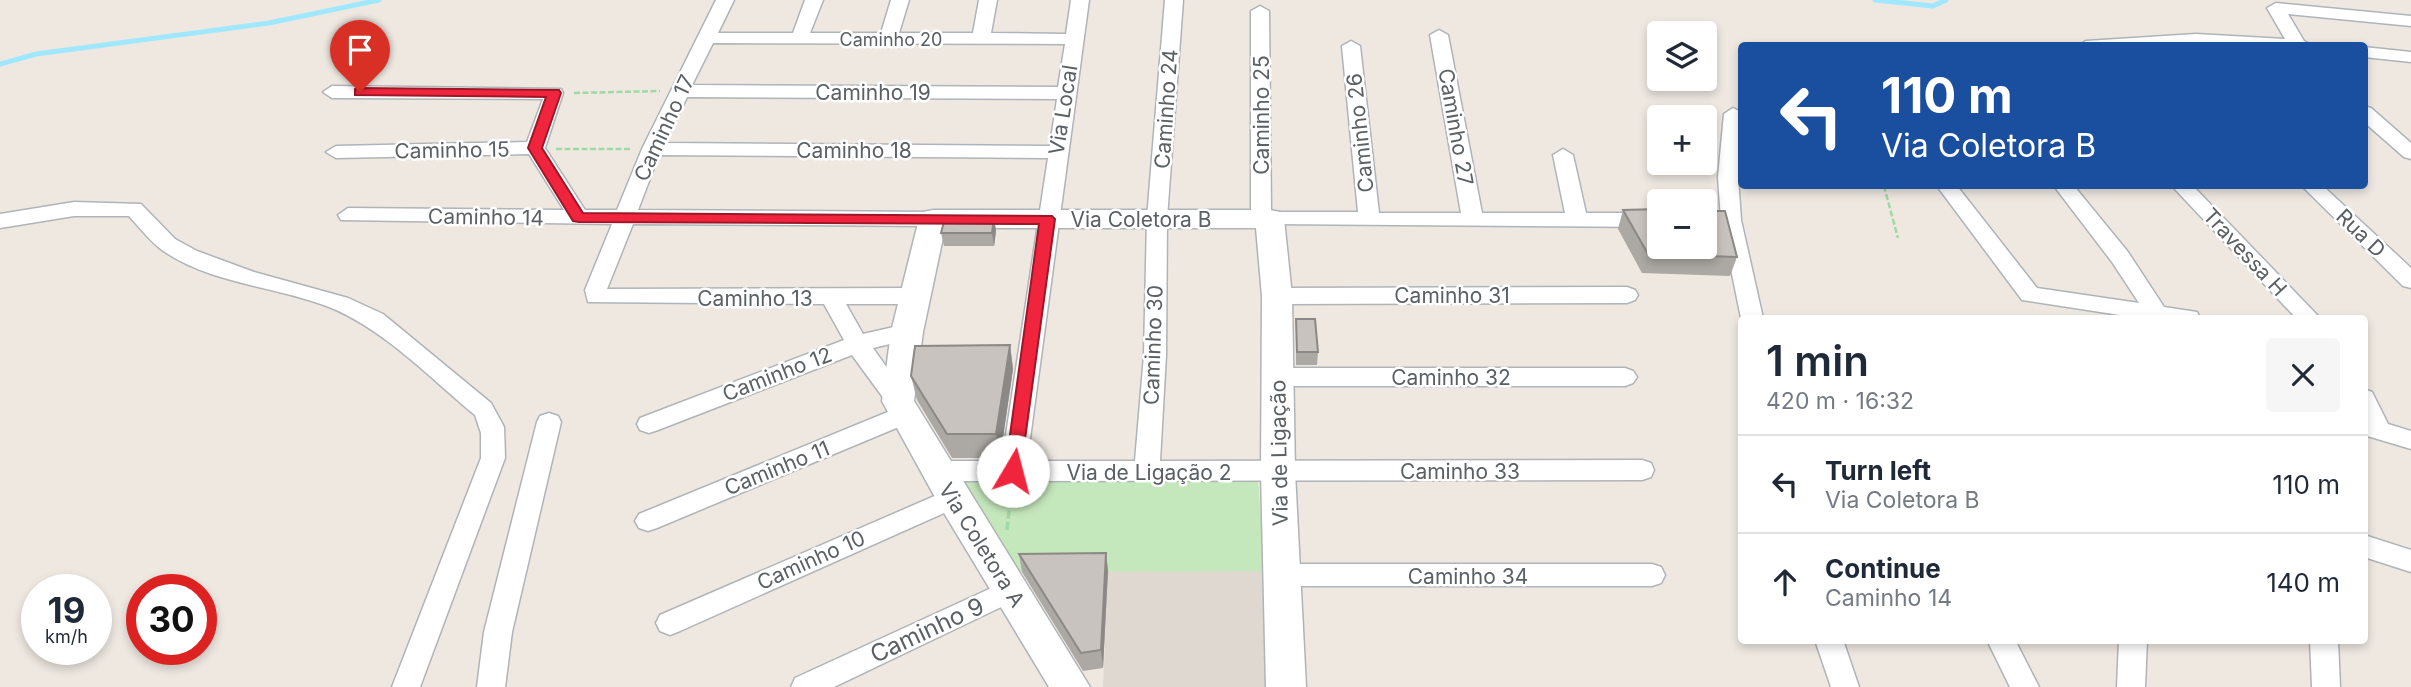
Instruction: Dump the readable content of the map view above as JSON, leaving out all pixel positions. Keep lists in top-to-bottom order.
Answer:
{
  "streets": {
    "street": [
      "Caminho 20",
      "Caminho 19",
      "Caminho 24",
      "Via Local",
      "Caminho 25",
      "Caminho 27",
      "Caminho 17",
      "Caminho 26",
      "Caminho 15",
      "Caminho 18",
      "Caminho 14",
      "Via Coletora B",
      "Rua D",
      "Travessa H",
      "Caminho 31",
      "Caminho 13",
      "Caminho 30",
      "Caminho 12",
      "Caminho 32",
      "Via de Ligação",
      "Caminho 11",
      "Caminho 33",
      "Via de Ligação 2",
      "Via Coletora A",
      "Caminho 10",
      "Caminho 34",
      "Caminho 9"
    ]
  },
  "crossings": [
    ["Caminho 20", "Via Local"],
    ["Caminho 20", "Caminho 17"],
    ["Caminho 19", "Via Local"],
    ["Caminho 19", "Caminho 17"],
    ["Caminho 24", "Via Coletora B"],
    ["Caminho 24", "Caminho 30"],
    ["Via Local", "Caminho 18"],
    ["Via Local", "Via Coletora B"],
    ["Via Local", "Via de Ligação 2"],
    ["Caminho 25", "Via Coletora B"],
    ["Caminho 25", "Via de Ligação"],
    ["Caminho 27", "Via Coletora B"],
    ["Caminho 17", "Caminho 15"],
    ["Caminho 17", "Caminho 18"],
    ["Caminho 17", "Caminho 14"],
    ["Caminho 17", "Via Coletora B"],
    ["Caminho 17", "Caminho 13"],
    ["Caminho 26", "Via Coletora B"],
    ["Caminho 15", "Caminho 18"],
    ["Caminho 14", "Via Coletora B"],
    ["Via Coletora B", "Caminho 30"],
    ["Via Coletora B", "Via de Ligação"],
    ["Caminho 31", "Via de Ligação"],
    ["Caminho 13", "Via Coletora A"],
    ["Caminho 30", "Via de Ligação 2"],
    ["Caminho 12", "Via Coletora A"],
    ["Caminho 32", "Via de Ligação"],
    ["Via de Ligação", "Caminho 33"],
    ["Via de Ligação", "Via de Ligação 2"],
    ["Via de Ligação", "Caminho 34"],
    ["Caminho 11", "Via Coletora A"],
    ["Caminho 33", "Via de Ligação 2"],
    ["Via de Ligação 2", "Via Coletora A"],
    ["Via de Ligação 2", "Caminho 10"],
    ["Via Coletora A", "Caminho 10"],
    ["Via Coletora A", "Caminho 9"]
  ],
  "page": {
    "map_buttons": ["+", "−"],
    "turn": ["110 m", "Via Coletora B"],
    "heading": ["1 min", "420 m · 16:32"],
    "list": [
      {
        "name": "Turn left",
        "note": "Via Coletora B",
        "value": "110 m"
      },
      {
        "name": "Continue",
        "note": "Caminho 14",
        "value": "140 m"
      }
    ],
    "speed": "19 km/h",
    "limit": "30"
  }
}
